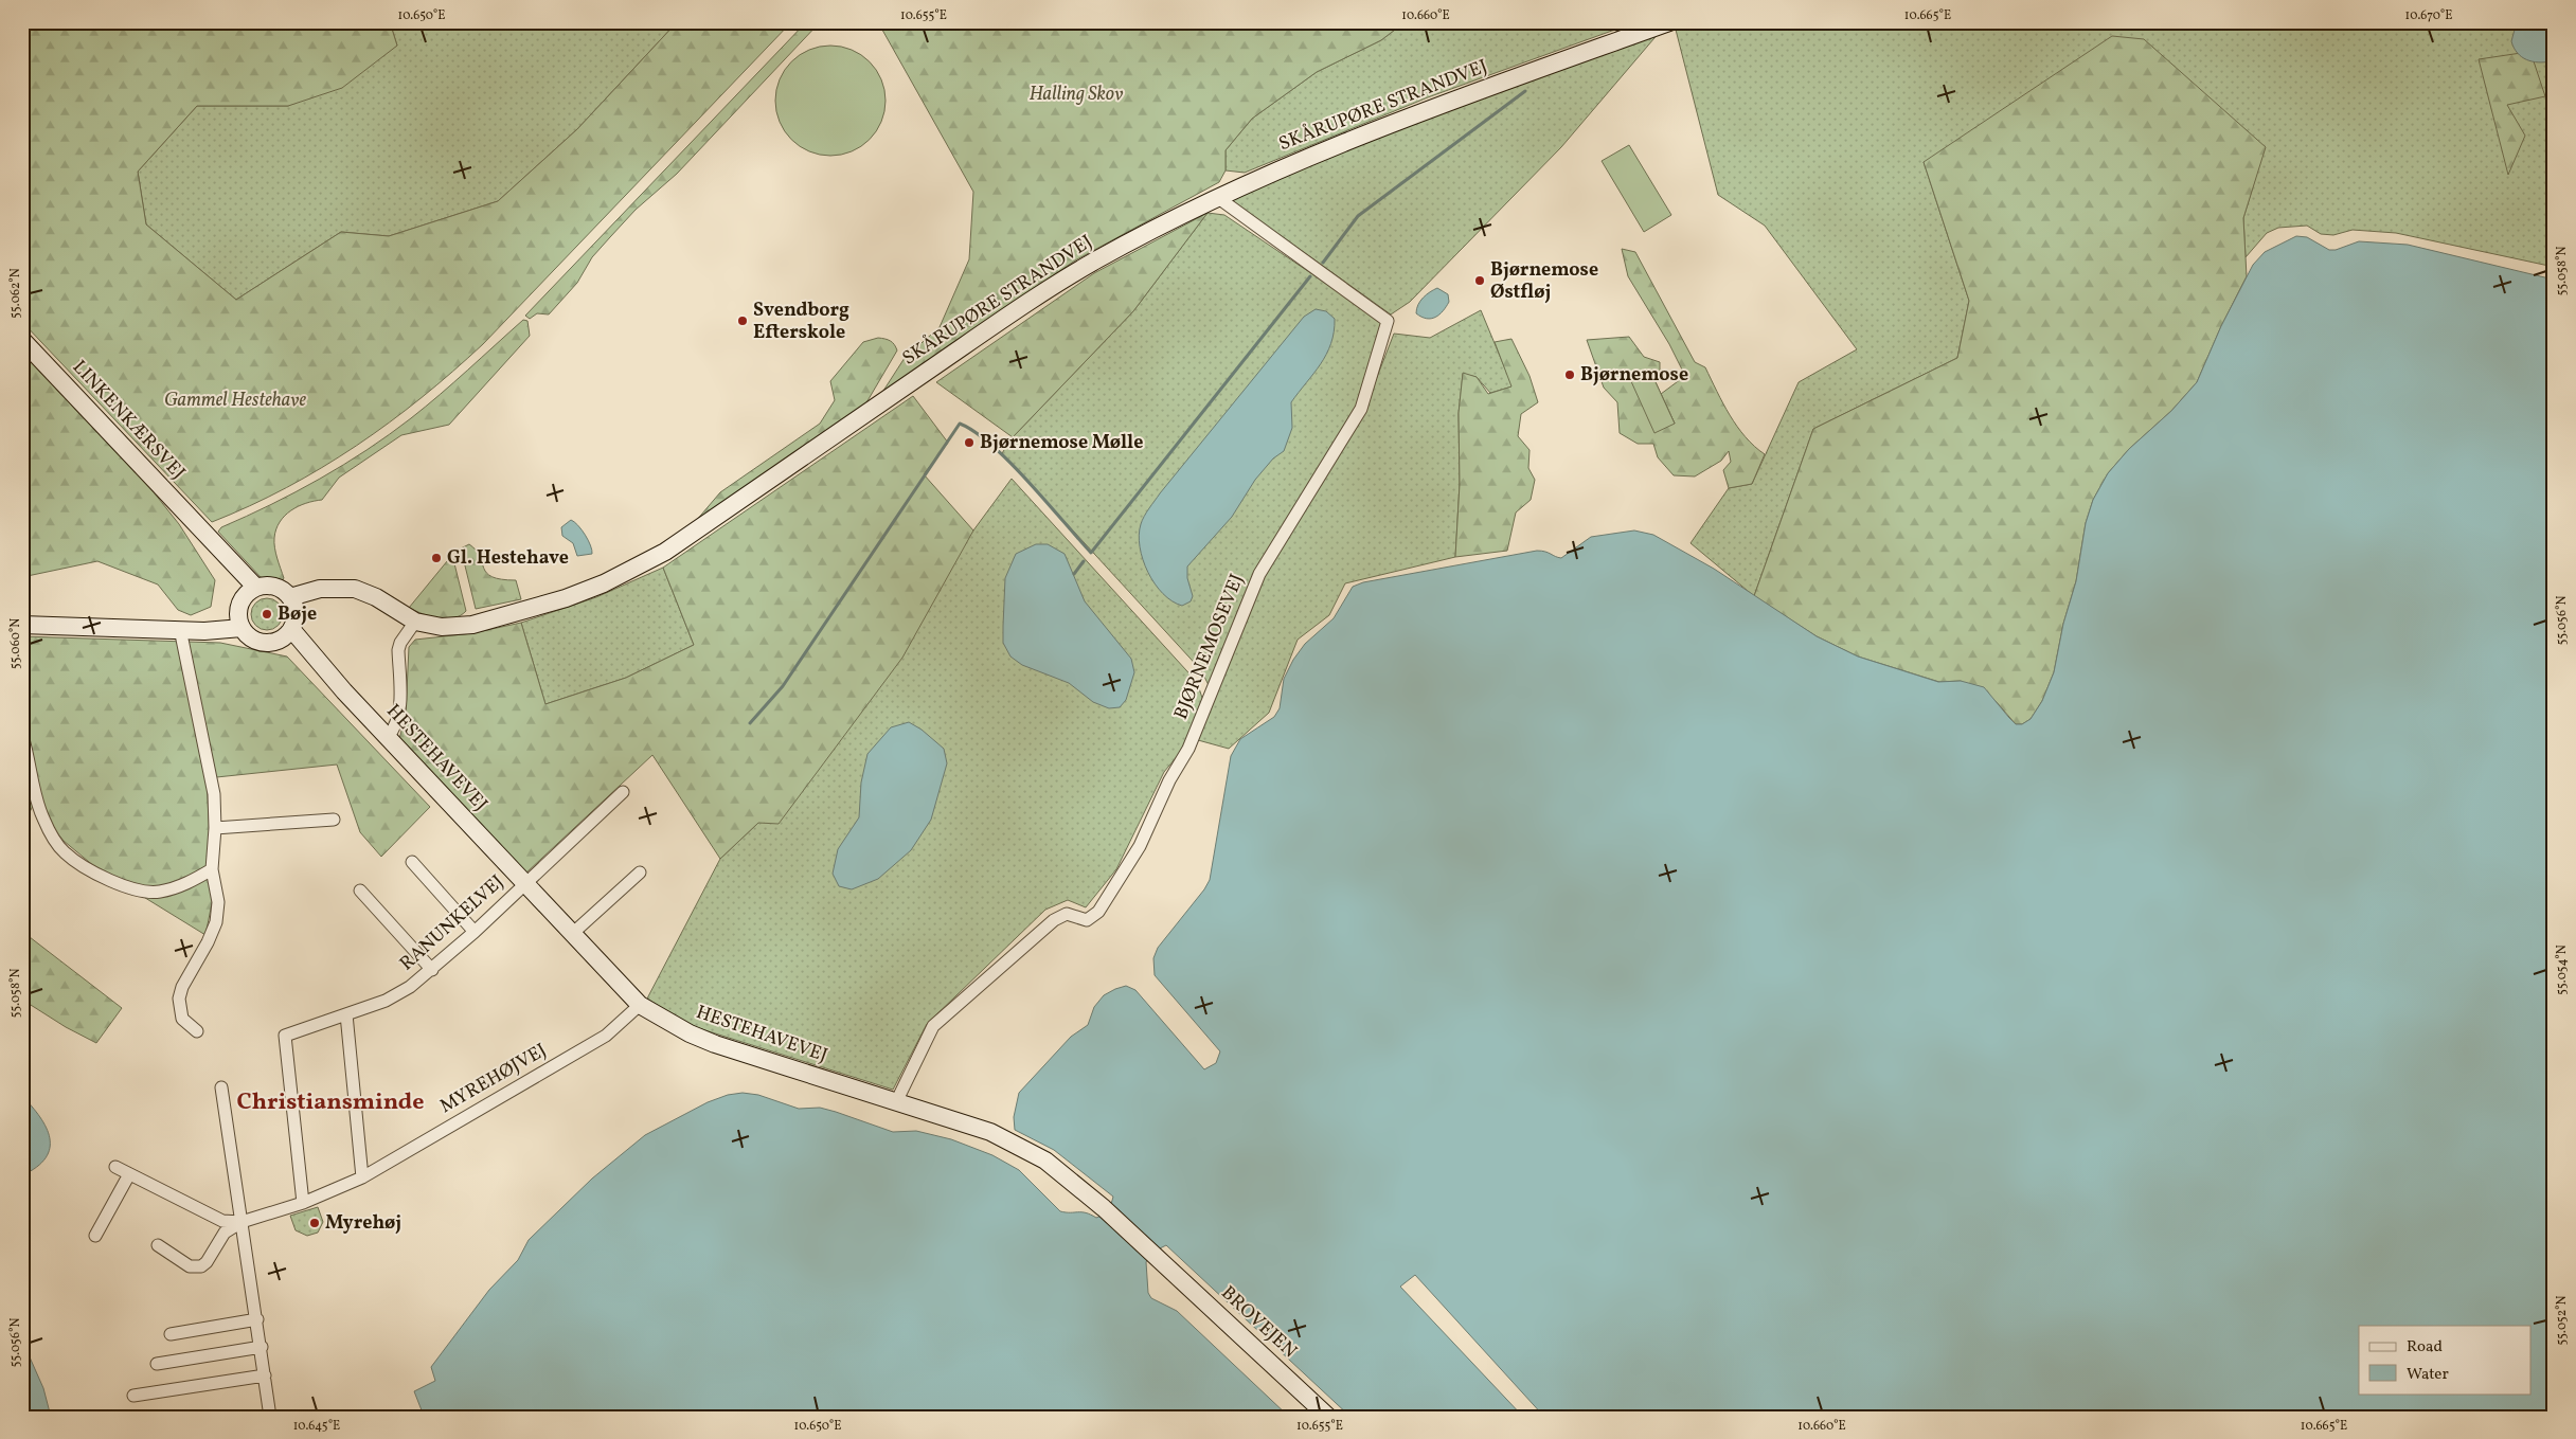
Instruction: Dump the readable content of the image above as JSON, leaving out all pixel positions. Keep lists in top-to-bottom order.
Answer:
{
  "streets": {
    "street": [
      "SKÅRUPØRE STRANDVEJ",
      "LINKENKÆRSVEJ",
      "BJØRNEMOSEVEJ",
      "HESTEHAVEVEJ",
      "RANUNKELVEJ",
      "MYREHØJVEJ",
      "BROVEJEN"
    ]
  },
  "crossings": [
    ["SKÅRUPØRE STRANDVEJ", "LINKENKÆRSVEJ"],
    ["SKÅRUPØRE STRANDVEJ", "BJØRNEMOSEVEJ"],
    ["SKÅRUPØRE STRANDVEJ", "HESTEHAVEVEJ"],
    ["LINKENKÆRSVEJ", "HESTEHAVEVEJ"],
    ["BJØRNEMOSEVEJ", "HESTEHAVEVEJ"],
    ["HESTEHAVEVEJ", "RANUNKELVEJ"],
    ["HESTEHAVEVEJ", "MYREHØJVEJ"],
    ["HESTEHAVEVEJ", "BROVEJEN"],
    ["RANUNKELVEJ", "MYREHØJVEJ"]
  ],
  "districts": ["Christiansminde"],
  "parks": ["Halling Skov", "Gammel Hestehave"],
  "places": [
    "Bjørnemose Østfløj",
    "Svendborg Efterskole",
    "Bjørnemose",
    "Bjørnemose Mølle",
    "Gl. Hestehave",
    "Bøje",
    "Myrehøj"
  ],
  "legend": ["Road", "Water"],
  "coordinates": [
    "10.650°E",
    "10.655°E",
    "10.660°E",
    "10.665°E",
    "10.670°E",
    "55.058°N",
    "55.062°N",
    "55.056°N",
    "55.060°N",
    "55.054°N",
    "55.052°N",
    "10.645°E"
  ]
}
